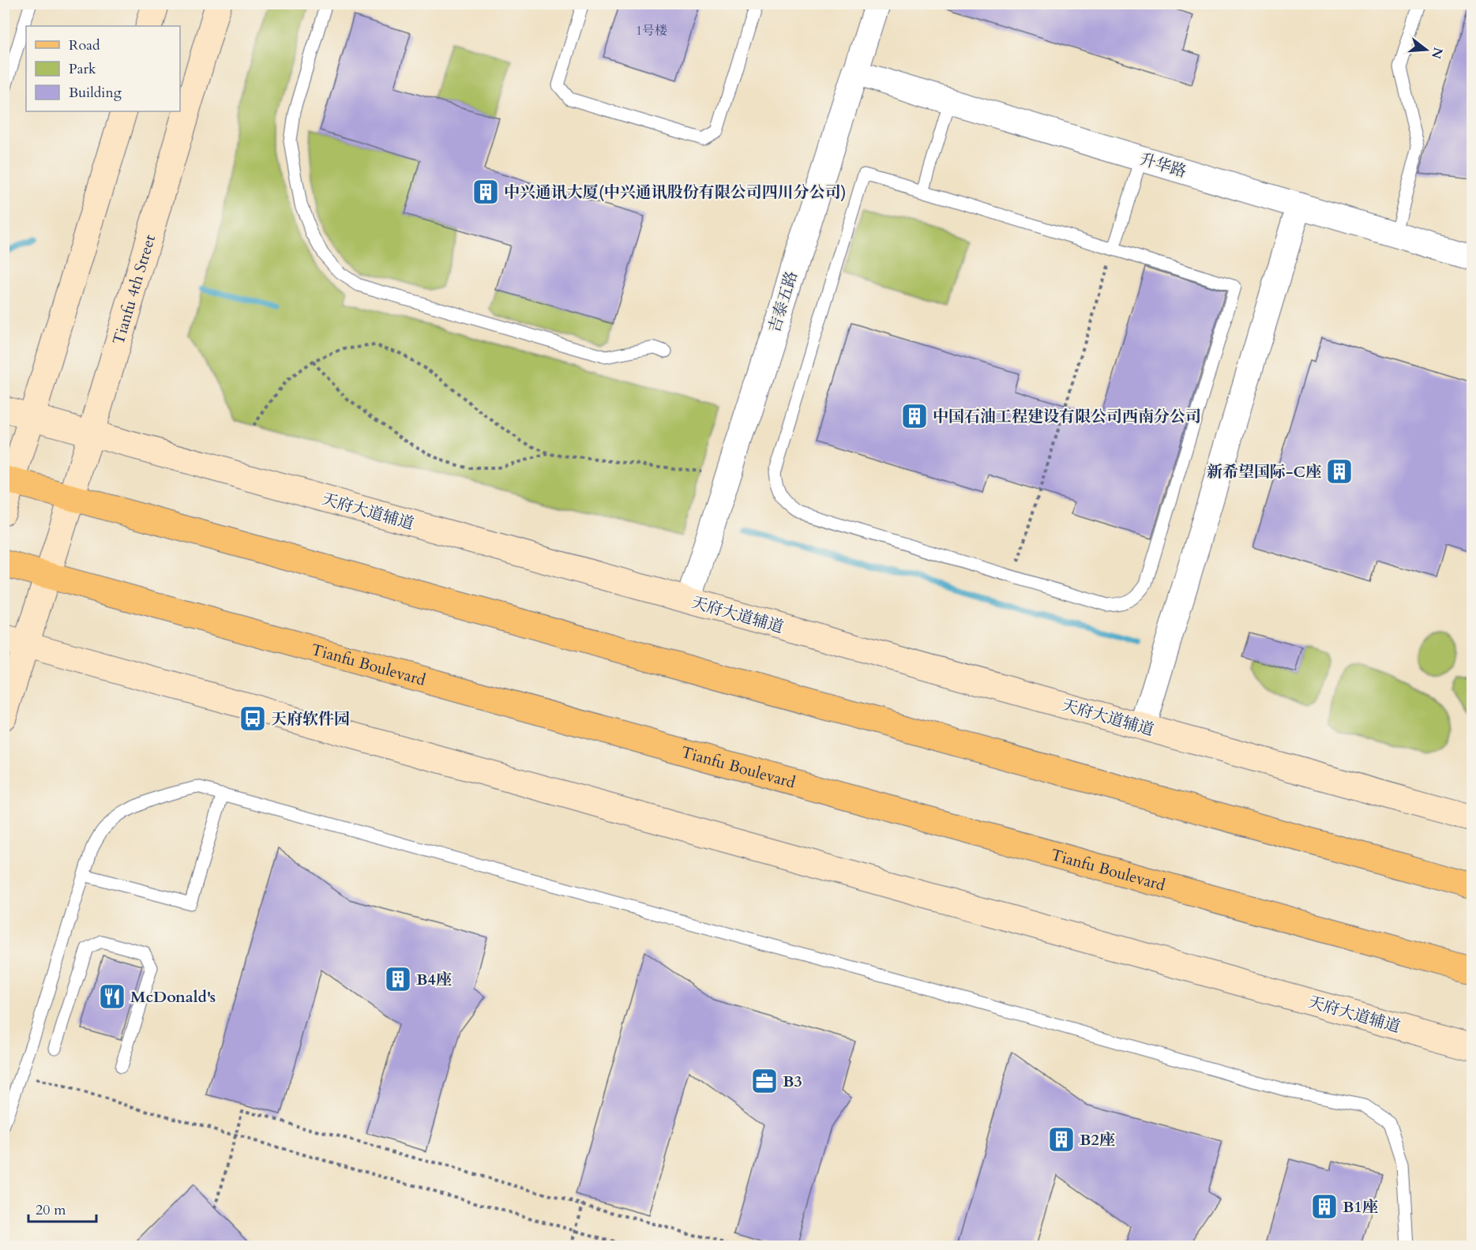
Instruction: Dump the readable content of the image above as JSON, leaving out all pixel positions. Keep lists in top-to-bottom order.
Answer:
{
  "streets": {
    "main road": ["Tianfu Boulevard"],
    "street": [
      "升华路",
      "Tianfu 4th Street",
      "吉泰五路",
      "天府大道辅道"
    ]
  },
  "crossings": [
    ["升华路", "吉泰五路"],
    ["Tianfu 4th Street", "天府大道辅道"],
    ["Tianfu 4th Street", "Tianfu Boulevard"],
    ["吉泰五路", "天府大道辅道"]
  ],
  "places": {
    "building": [
      "中兴通讯大厦(中兴通讯股份有限公司四川分公司)",
      "中国石油工程建设有限公司西南分公司",
      "新希望国际-C座",
      "B4座",
      "B2座",
      "B1座"
    ],
    "bus stop": ["天府软件园"],
    "restaurant": ["McDonald's"],
    "office": ["B3"]
  },
  "house_numbers": ["1号楼"],
  "legend": ["Road", "Park", "Building"],
  "scale_bar": "20 m",
  "north": "right"
}
